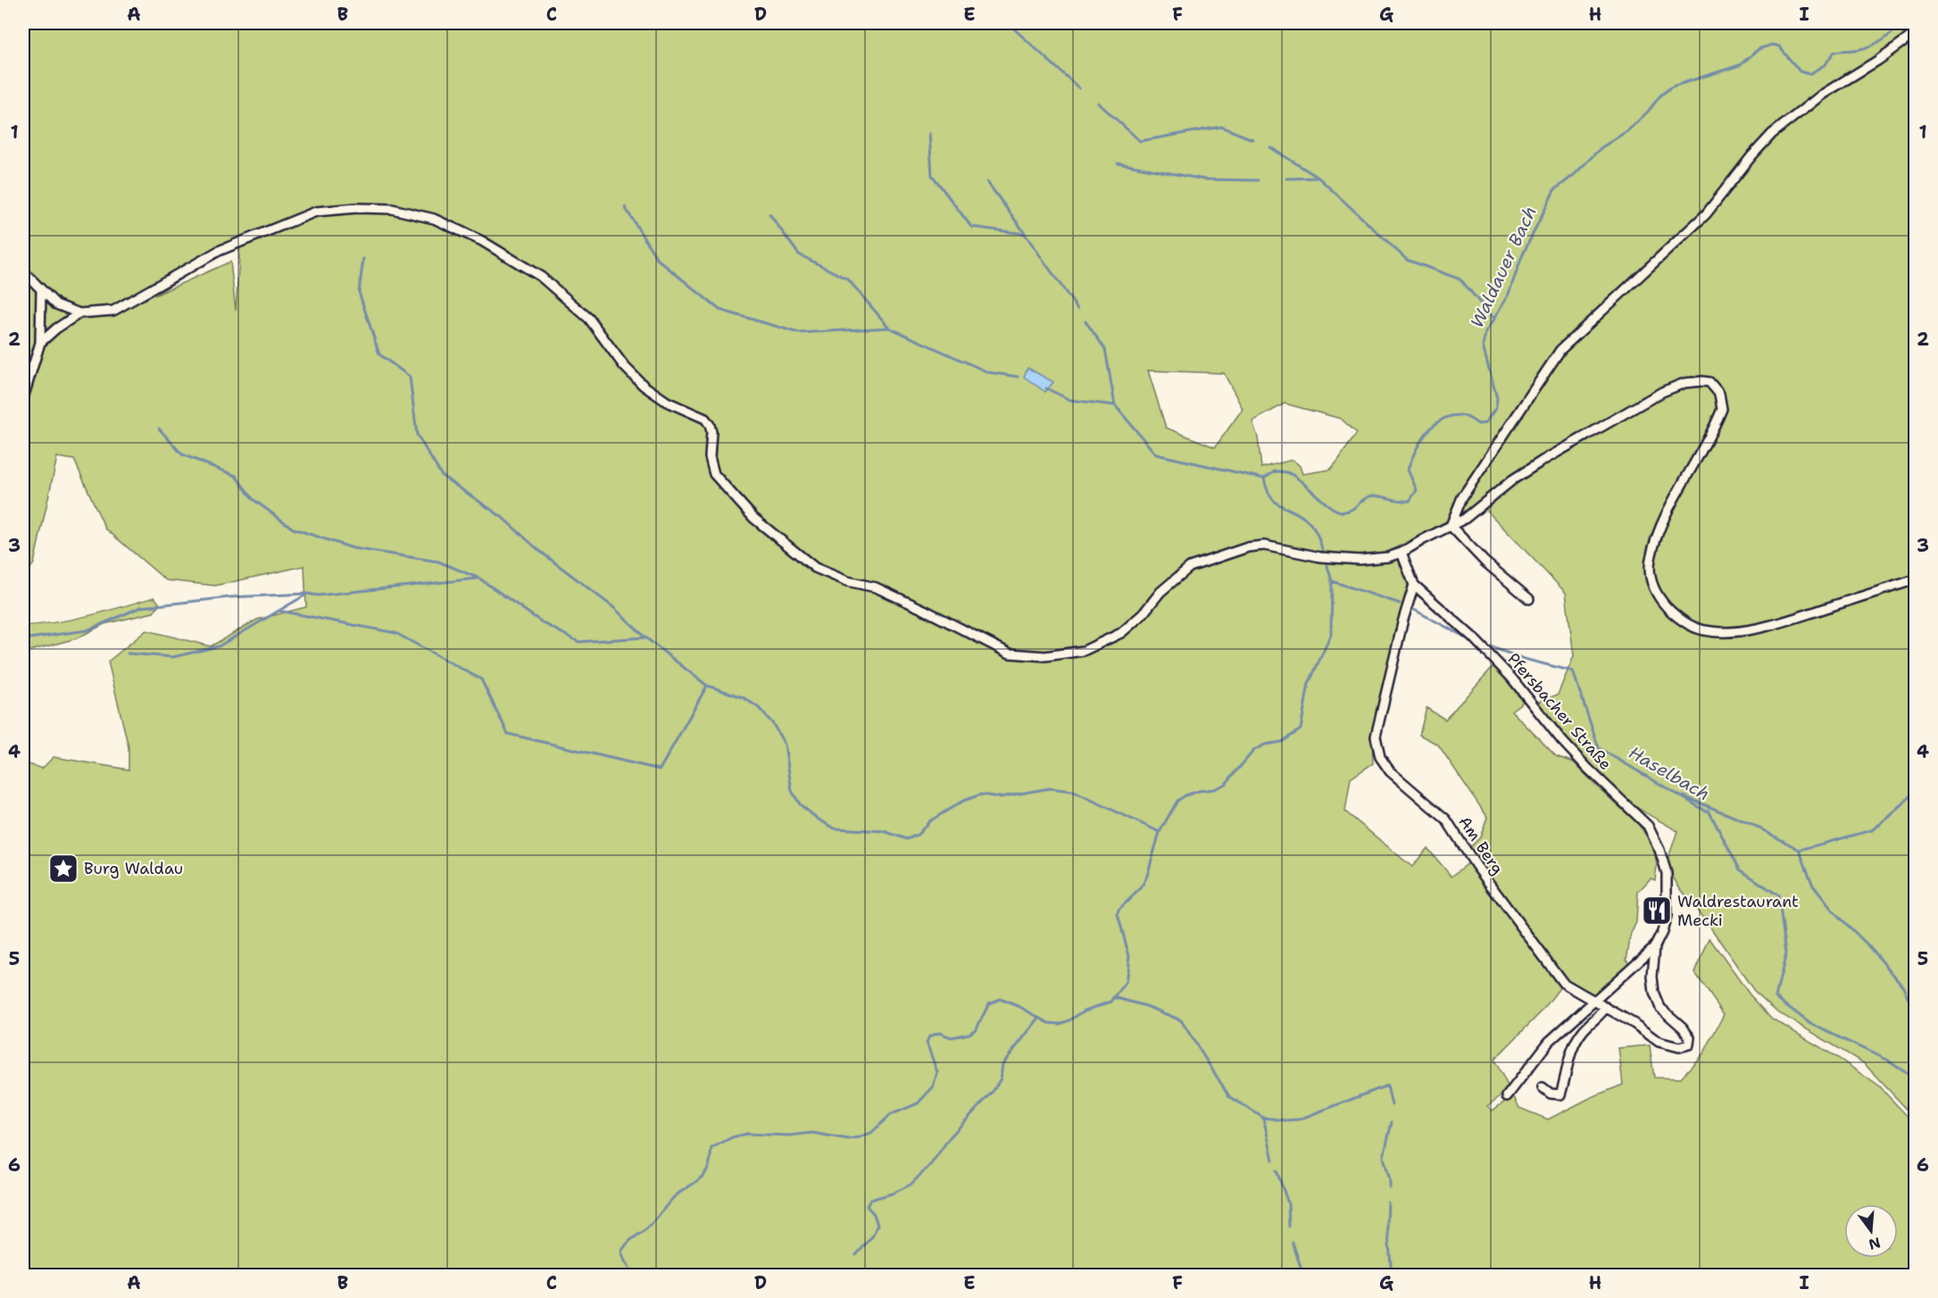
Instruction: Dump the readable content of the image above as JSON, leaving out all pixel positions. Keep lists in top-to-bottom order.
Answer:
{
  "streets": {
    "street": ["Pfersbacher Straße", "Am Berg"]
  },
  "crossings": [
    ["Pfersbacher Straße", "Am Berg"]
  ],
  "water": ["Waldauer Bach", "Haselbach"],
  "places": {
    "place": ["Burg Waldau"],
    "restaurant": ["Waldrestaurant Mecki"]
  },
  "north": "bottom",
  "grid": {
    "columns": [
      "A",
      "B",
      "C",
      "D",
      "E",
      "F",
      "G",
      "H",
      "I"
    ],
    "rows": [
      "1",
      "2",
      "3",
      "4",
      "5",
      "6"
    ]
  }
}
